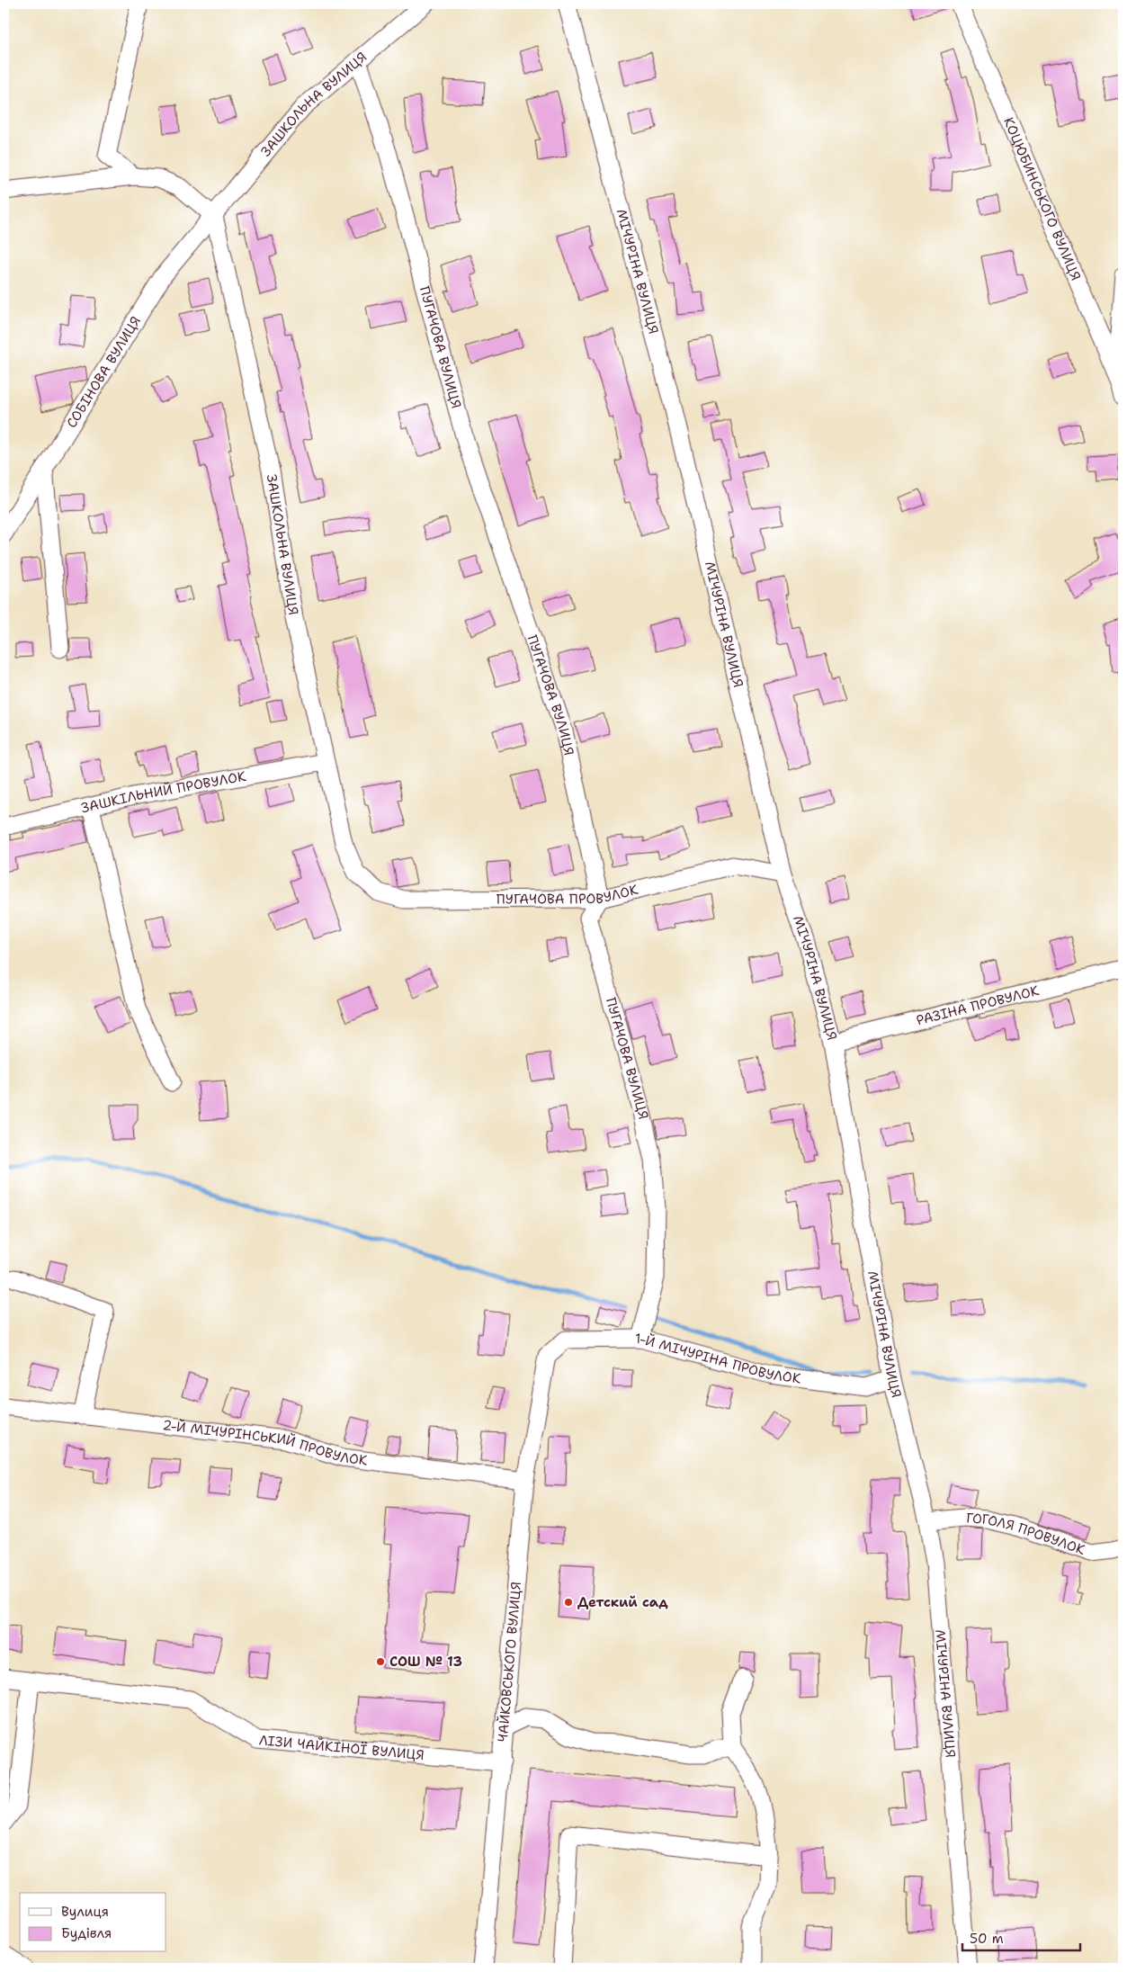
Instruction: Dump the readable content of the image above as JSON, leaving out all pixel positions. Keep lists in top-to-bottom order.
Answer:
{
  "streets": {
    "street": [
      "ЗАШКОЛЬНА ВУЛИЦЯ",
      "КОЦЮБИНСЬКОГО ВУЛИЦЯ",
      "МІЧУРІНА ВУЛИЦЯ",
      "ПУГАЧОВА ВУЛИЦЯ",
      "СОБІНОВА ВУЛИЦЯ",
      "ЗАШКІЛЬНИЙ ПРОВУЛОК",
      "ПУГАЧОВА ПРОВУЛОК",
      "РАЗІНА ПРОВУЛОК",
      "1-Й МІЧУРІНА ПРОВУЛОК",
      "2-Й МІЧУРІНСЬКИЙ ПРОВУЛОК",
      "ГОГОЛЯ ПРОВУЛОК",
      "ЧАЙКОВСЬКОГО ВУЛИЦЯ",
      "ЛІЗИ ЧАЙКІНОЇ ВУЛИЦЯ"
    ]
  },
  "crossings": [
    ["ЗАШКОЛЬНА ВУЛИЦЯ", "ПУГАЧОВА ВУЛИЦЯ"],
    ["ЗАШКОЛЬНА ВУЛИЦЯ", "СОБІНОВА ВУЛИЦЯ"],
    ["ЗАШКОЛЬНА ВУЛИЦЯ", "ЗАШКІЛЬНИЙ ПРОВУЛОК"],
    ["ЗАШКОЛЬНА ВУЛИЦЯ", "ПУГАЧОВА ПРОВУЛОК"],
    ["МІЧУРІНА ВУЛИЦЯ", "ПУГАЧОВА ПРОВУЛОК"],
    ["МІЧУРІНА ВУЛИЦЯ", "РАЗІНА ПРОВУЛОК"],
    ["МІЧУРІНА ВУЛИЦЯ", "1-Й МІЧУРІНА ПРОВУЛОК"],
    ["МІЧУРІНА ВУЛИЦЯ", "ГОГОЛЯ ПРОВУЛОК"],
    ["ПУГАЧОВА ВУЛИЦЯ", "ПУГАЧОВА ПРОВУЛОК"],
    ["ПУГАЧОВА ВУЛИЦЯ", "1-Й МІЧУРІНА ПРОВУЛОК"],
    ["1-Й МІЧУРІНА ПРОВУЛОК", "ЧАЙКОВСЬКОГО ВУЛИЦЯ"],
    ["2-Й МІЧУРІНСЬКИЙ ПРОВУЛОК", "ЧАЙКОВСЬКОГО ВУЛИЦЯ"],
    ["ЧАЙКОВСЬКОГО ВУЛИЦЯ", "ЛІЗИ ЧАЙКІНОЇ ВУЛИЦЯ"]
  ],
  "places": ["Детский сад", "СОШ № 13"],
  "legend": ["Вулиця", "Будівля"],
  "scale_bar": "50 m"
}
